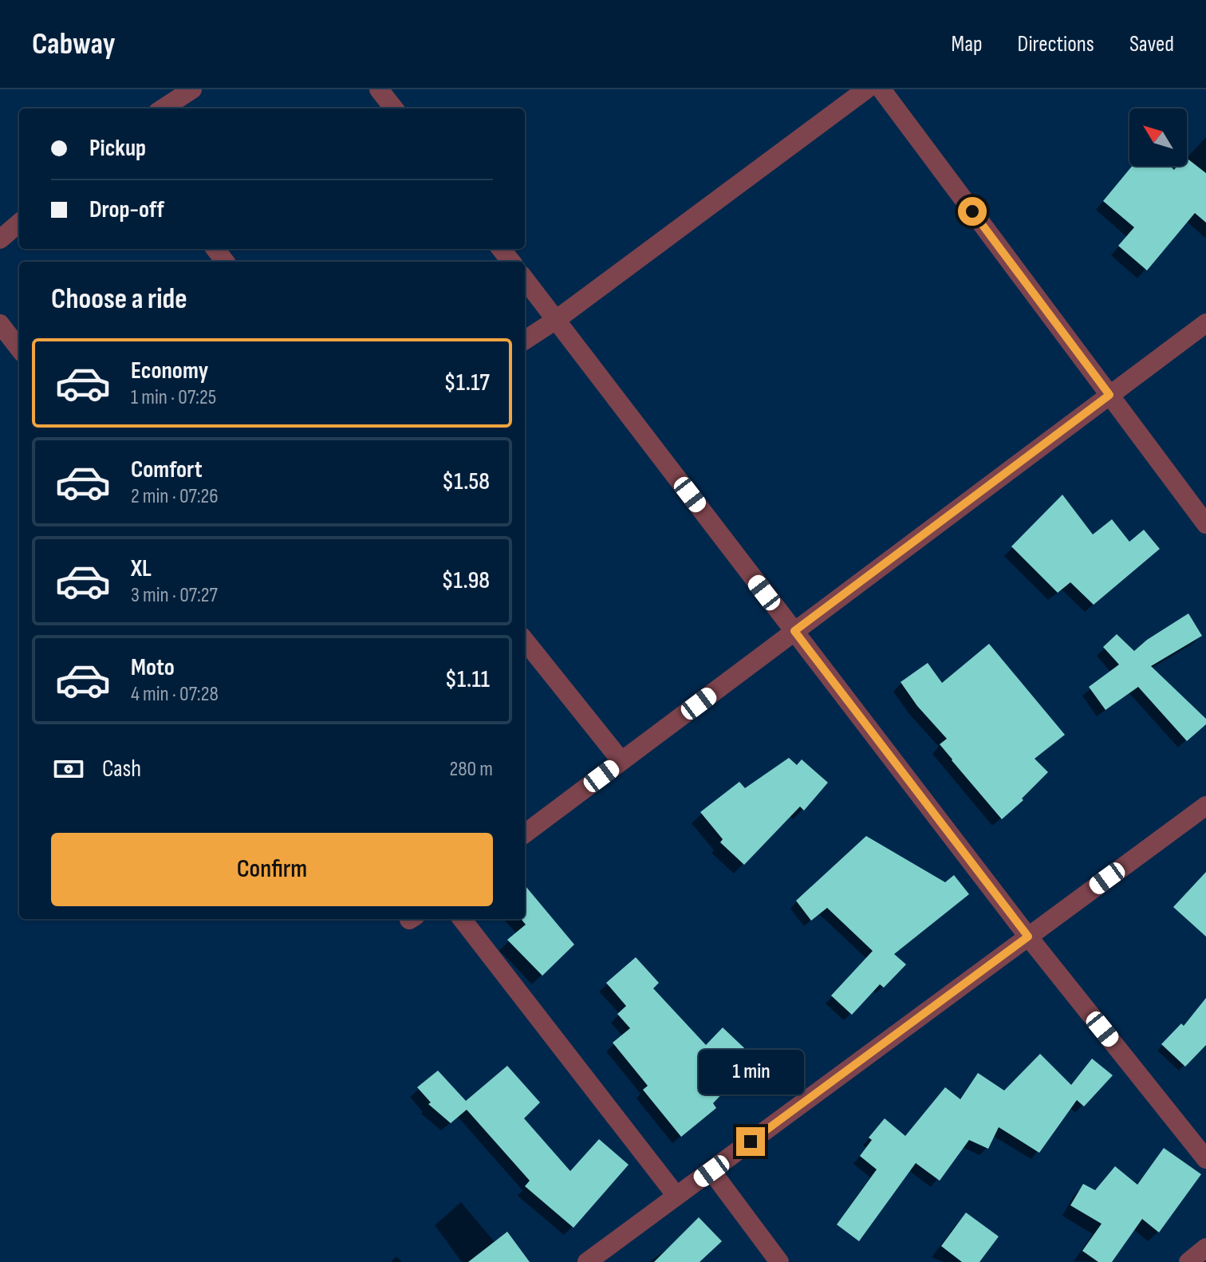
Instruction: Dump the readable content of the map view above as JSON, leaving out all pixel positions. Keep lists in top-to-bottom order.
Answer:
{
  "north": "top left",
  "page": {
    "header": "Cabway",
    "nav": ["Map", "Directions", "Saved"],
    "banner": ["Pickup", "Drop-off"],
    "heading": "Choose a ride",
    "list": [
      {
        "name": "Economy",
        "note": "1 min · 07:25",
        "value": "$1.17"
      },
      {
        "name": "Comfort",
        "note": "2 min · 07:26",
        "value": "$1.58"
      },
      {
        "name": "XL",
        "note": "3 min · 07:27",
        "value": "$1.98"
      },
      {
        "name": "Moto",
        "note": "4 min · 07:28",
        "value": "$1.11"
      }
    ],
    "pay": ["Cash", "280 m"],
    "buttons": "Confirm",
    "bubble": "1 min"
  }
}
